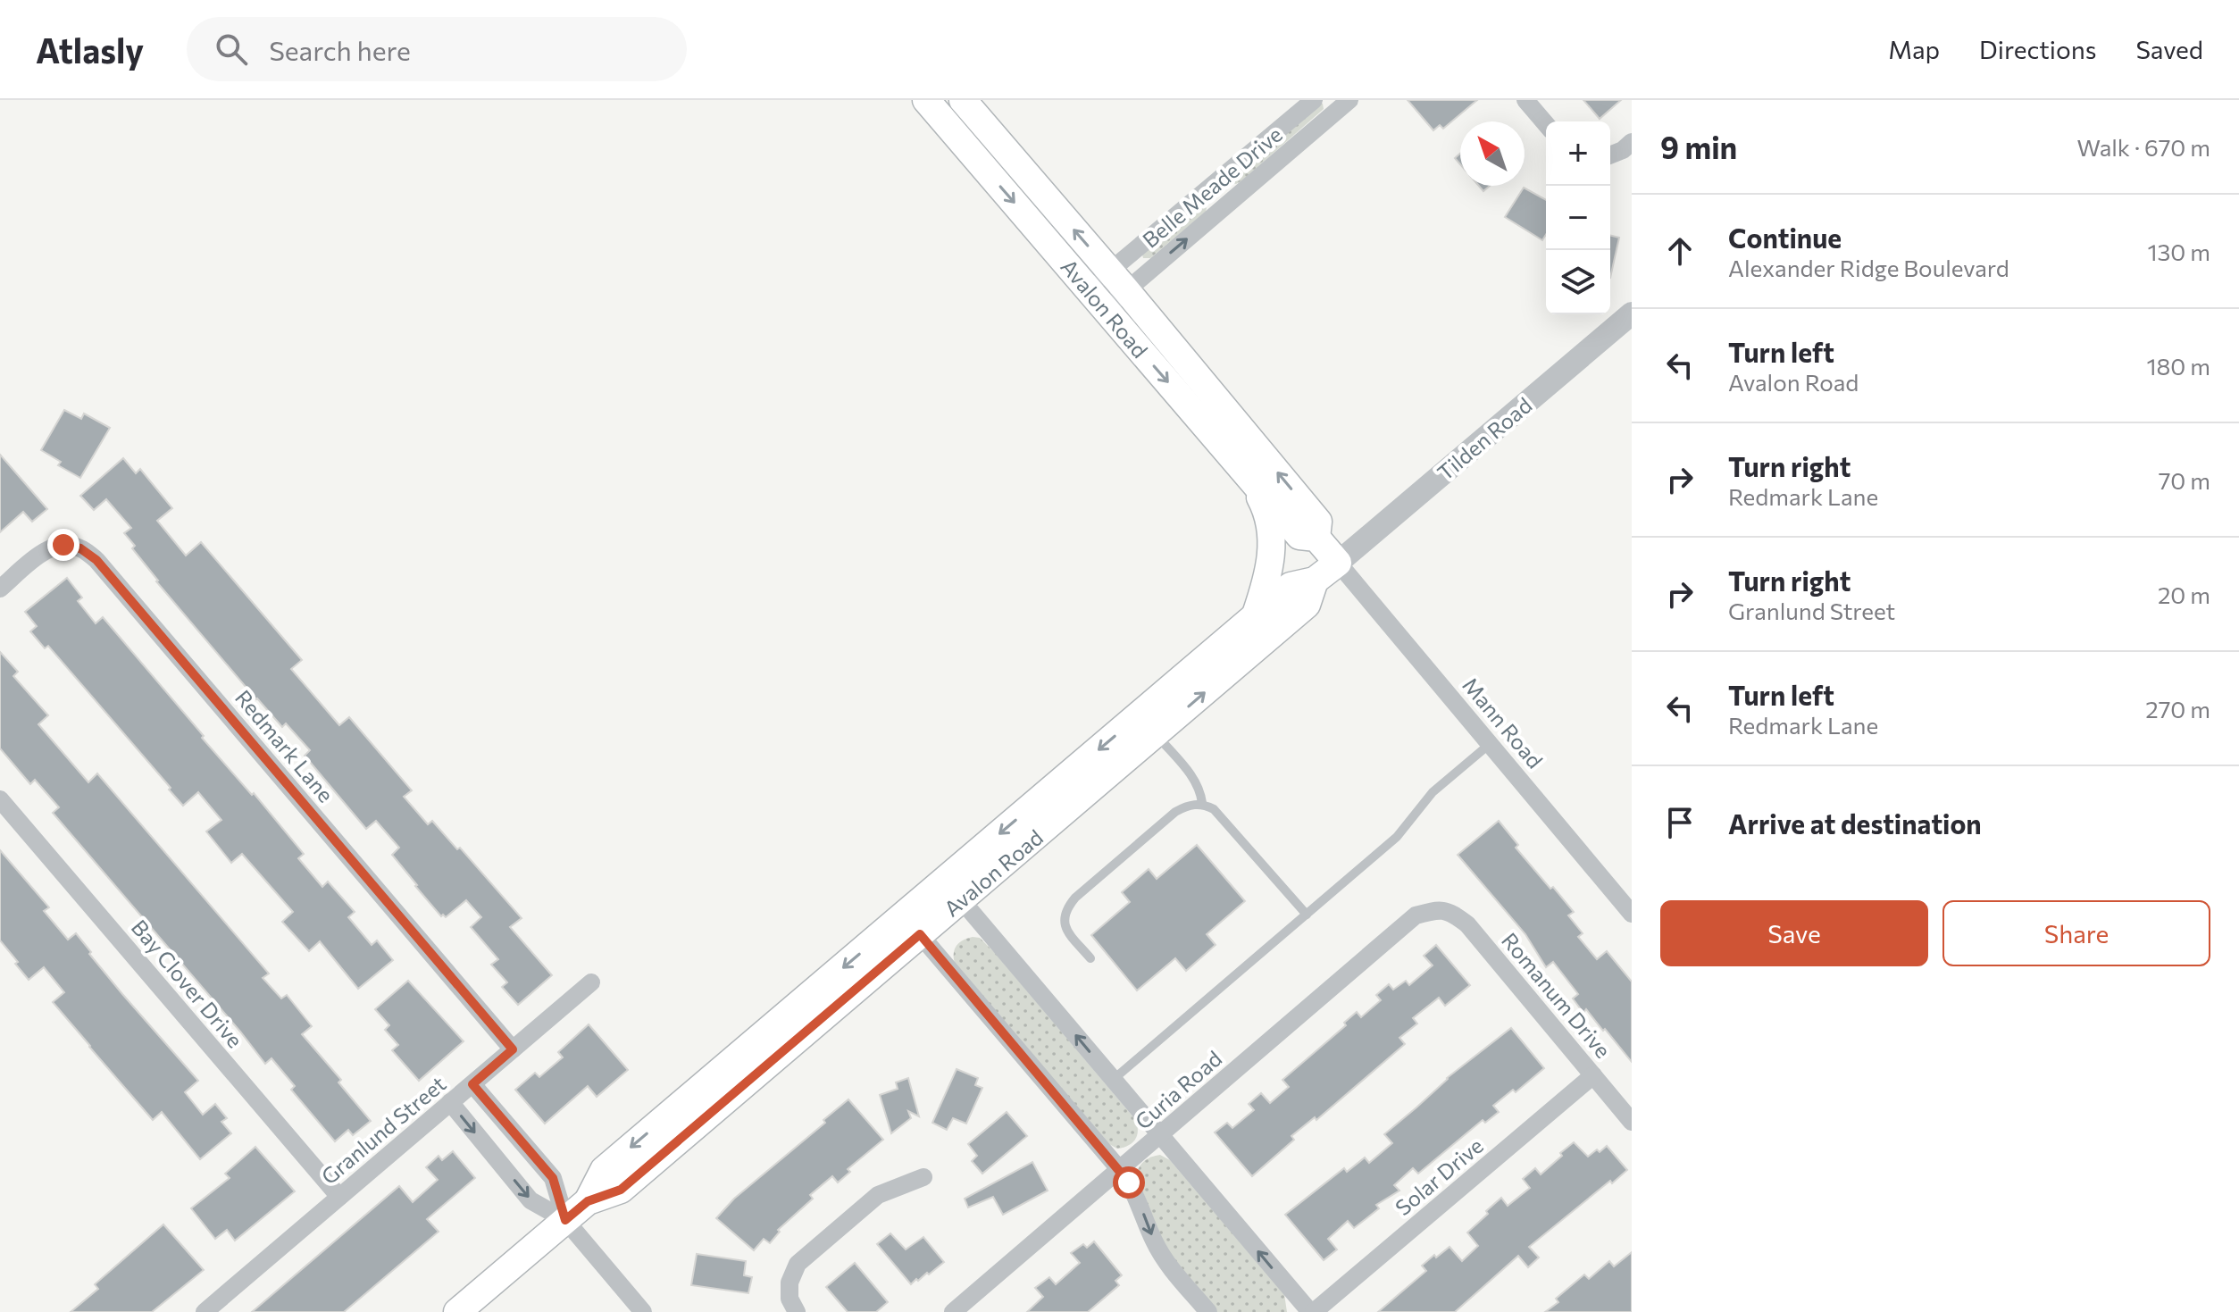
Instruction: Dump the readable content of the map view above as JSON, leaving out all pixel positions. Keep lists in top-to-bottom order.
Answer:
{
  "streets": {
    "main road": ["Avalon Road"],
    "street": [
      "Belle Meade Drive",
      "Tilden Road",
      "Mann Road",
      "Redmark Lane",
      "Bay Clover Drive",
      "Romanum Drive",
      "Curia Road",
      "Granlund Street",
      "Solar Drive"
    ]
  },
  "crossings": [
    ["Belle Meade Drive", "Avalon Road"],
    ["Avalon Road", "Tilden Road"],
    ["Avalon Road", "Mann Road"],
    ["Tilden Road", "Mann Road"],
    ["Redmark Lane", "Granlund Street"],
    ["Bay Clover Drive", "Granlund Street"],
    ["Romanum Drive", "Curia Road"],
    ["Romanum Drive", "Solar Drive"]
  ],
  "north": "top left",
  "page": {
    "header": "Atlasly",
    "search": "Search here",
    "nav": ["Map", "Directions", "Saved"],
    "heading": ["9 min", "Walk · 670 m"],
    "map_buttons": ["+", "−"],
    "list": [
      ["Continue", "Alexander Ridge Boulevard", "130 m"],
      ["Turn left", "Avalon Road", "180 m"],
      ["Turn right", "Redmark Lane", "70 m"],
      ["Turn right", "Granlund Street", "20 m"],
      ["Turn left", "Redmark Lane", "270 m"],
      "Arrive at destination"
    ],
    "buttons": ["Save", "Share"]
  }
}
